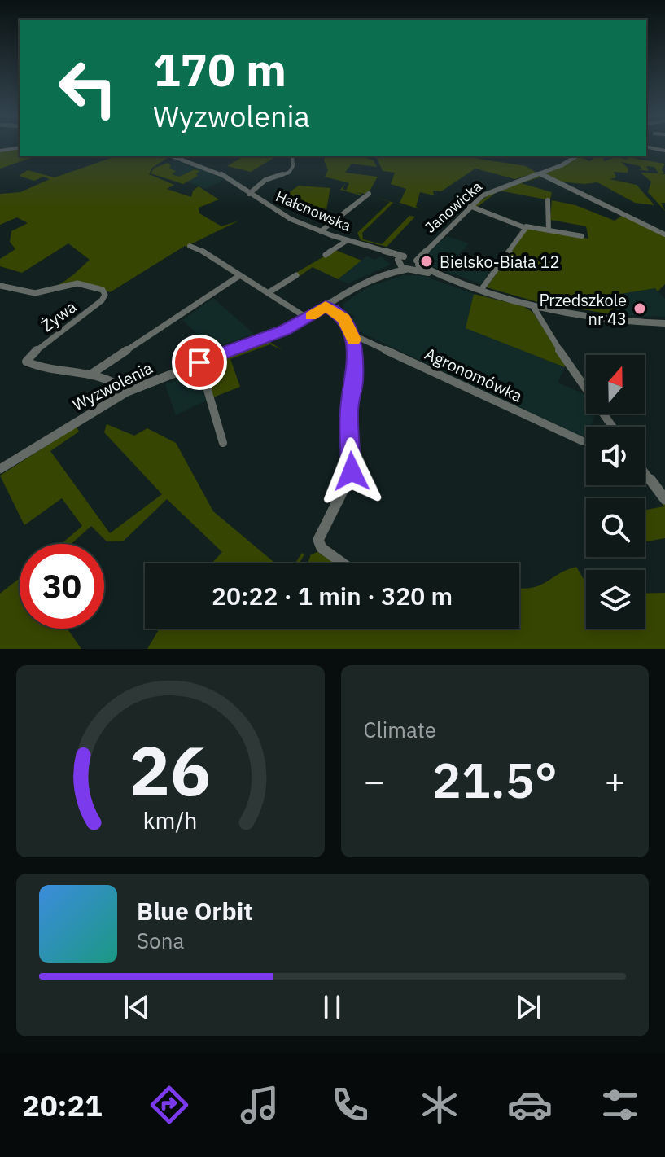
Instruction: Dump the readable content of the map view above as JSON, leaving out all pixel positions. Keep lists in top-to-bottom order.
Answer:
{
  "streets": {
    "street": [
      "Janowicka",
      "Hałcnowska",
      "Żywa",
      "Agronomówka",
      "Wyzwolenia"
    ]
  },
  "crossings": [
    ["Janowicka", "Wyzwolenia"],
    ["Hałcnowska", "Wyzwolenia"],
    ["Żywa", "Wyzwolenia"]
  ],
  "places": ["Bielsko-Biała 12", "Przedszkole nr 43"],
  "north": "top",
  "page": {
    "turn": ["170 m", "Wyzwolenia"],
    "limit": "30",
    "trip": "20:22 · 1 min · 320 m",
    "tile": "Climate",
    "heat": ["−", "21.5°", "+"],
    "song": ["Blue Orbit", "Sona"],
    "tabs": "20:21",
    "gauge": ["26", "km/h"]
  }
}
